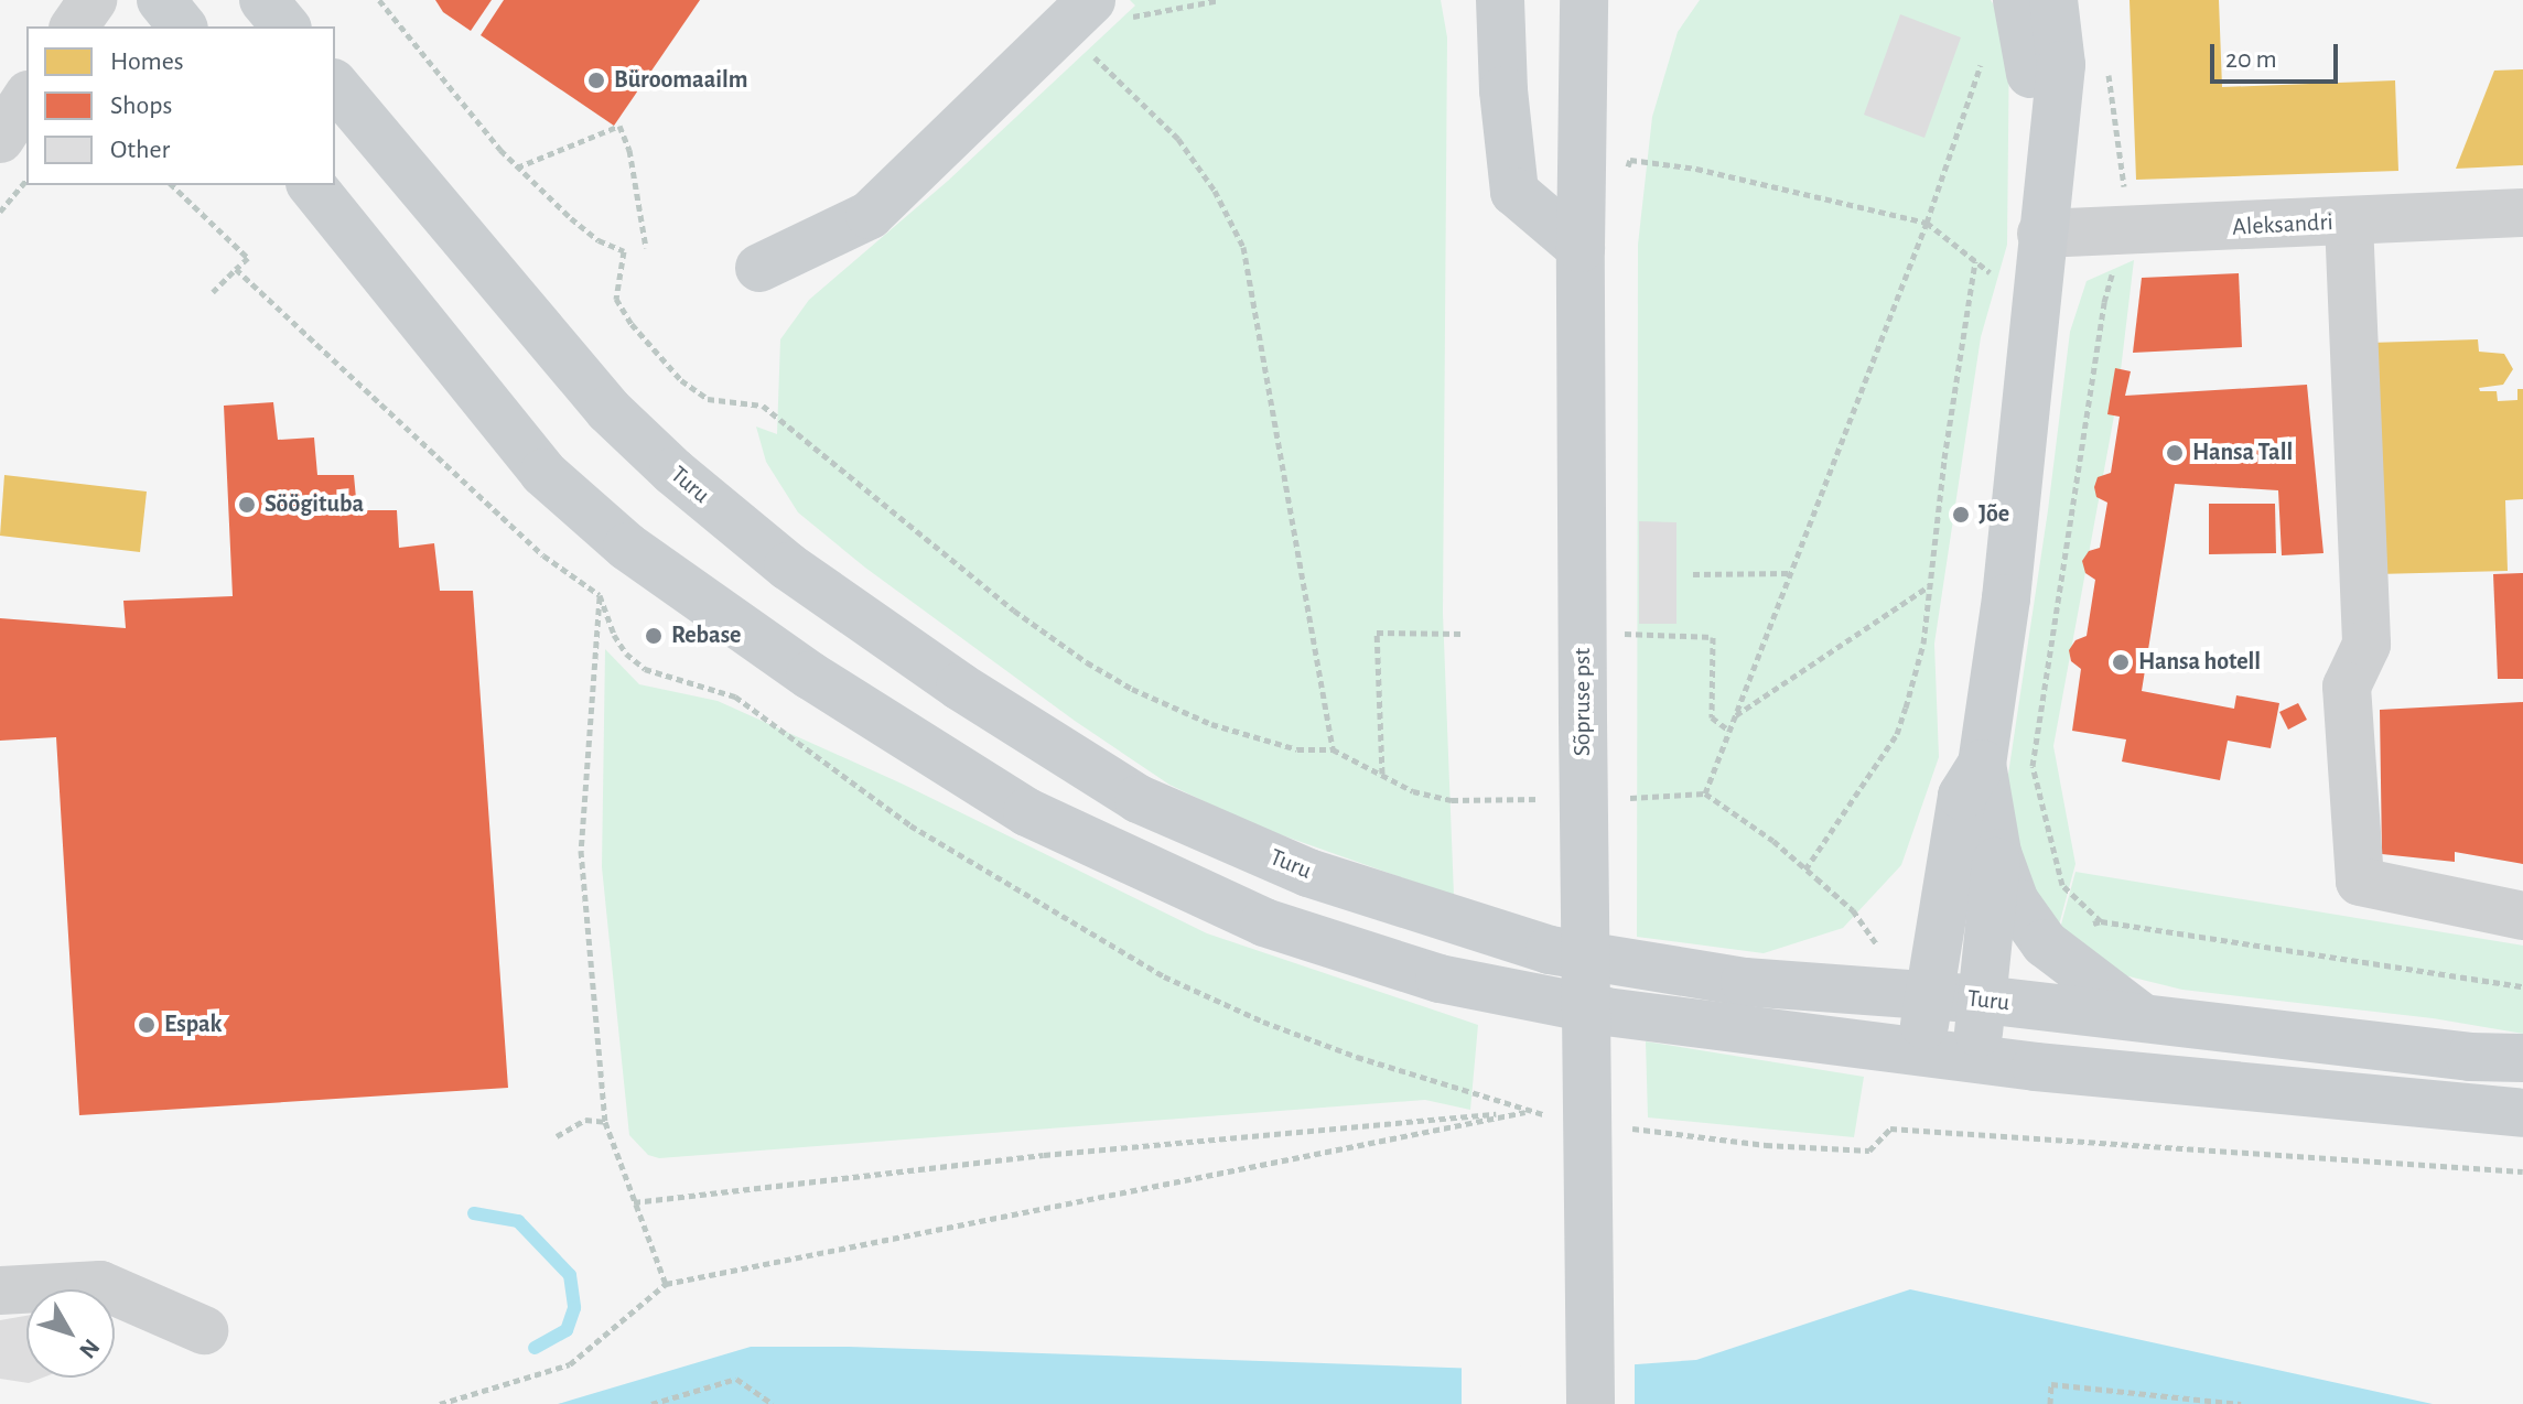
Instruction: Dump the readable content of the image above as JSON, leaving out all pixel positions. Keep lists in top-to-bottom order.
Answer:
{
  "streets": {
    "main road": ["Turu", "Sõpruse pst"],
    "street": ["Aleksandri"]
  },
  "places": [
    "Büroomaailm",
    "Hansa Tall",
    "Söögituba",
    "Jõe",
    "Rebase",
    "Hansa hotell",
    "Espak"
  ],
  "legend": ["Homes", "Shops", "Other"],
  "scale_bar": "20 m",
  "north": "bottom right"
}
